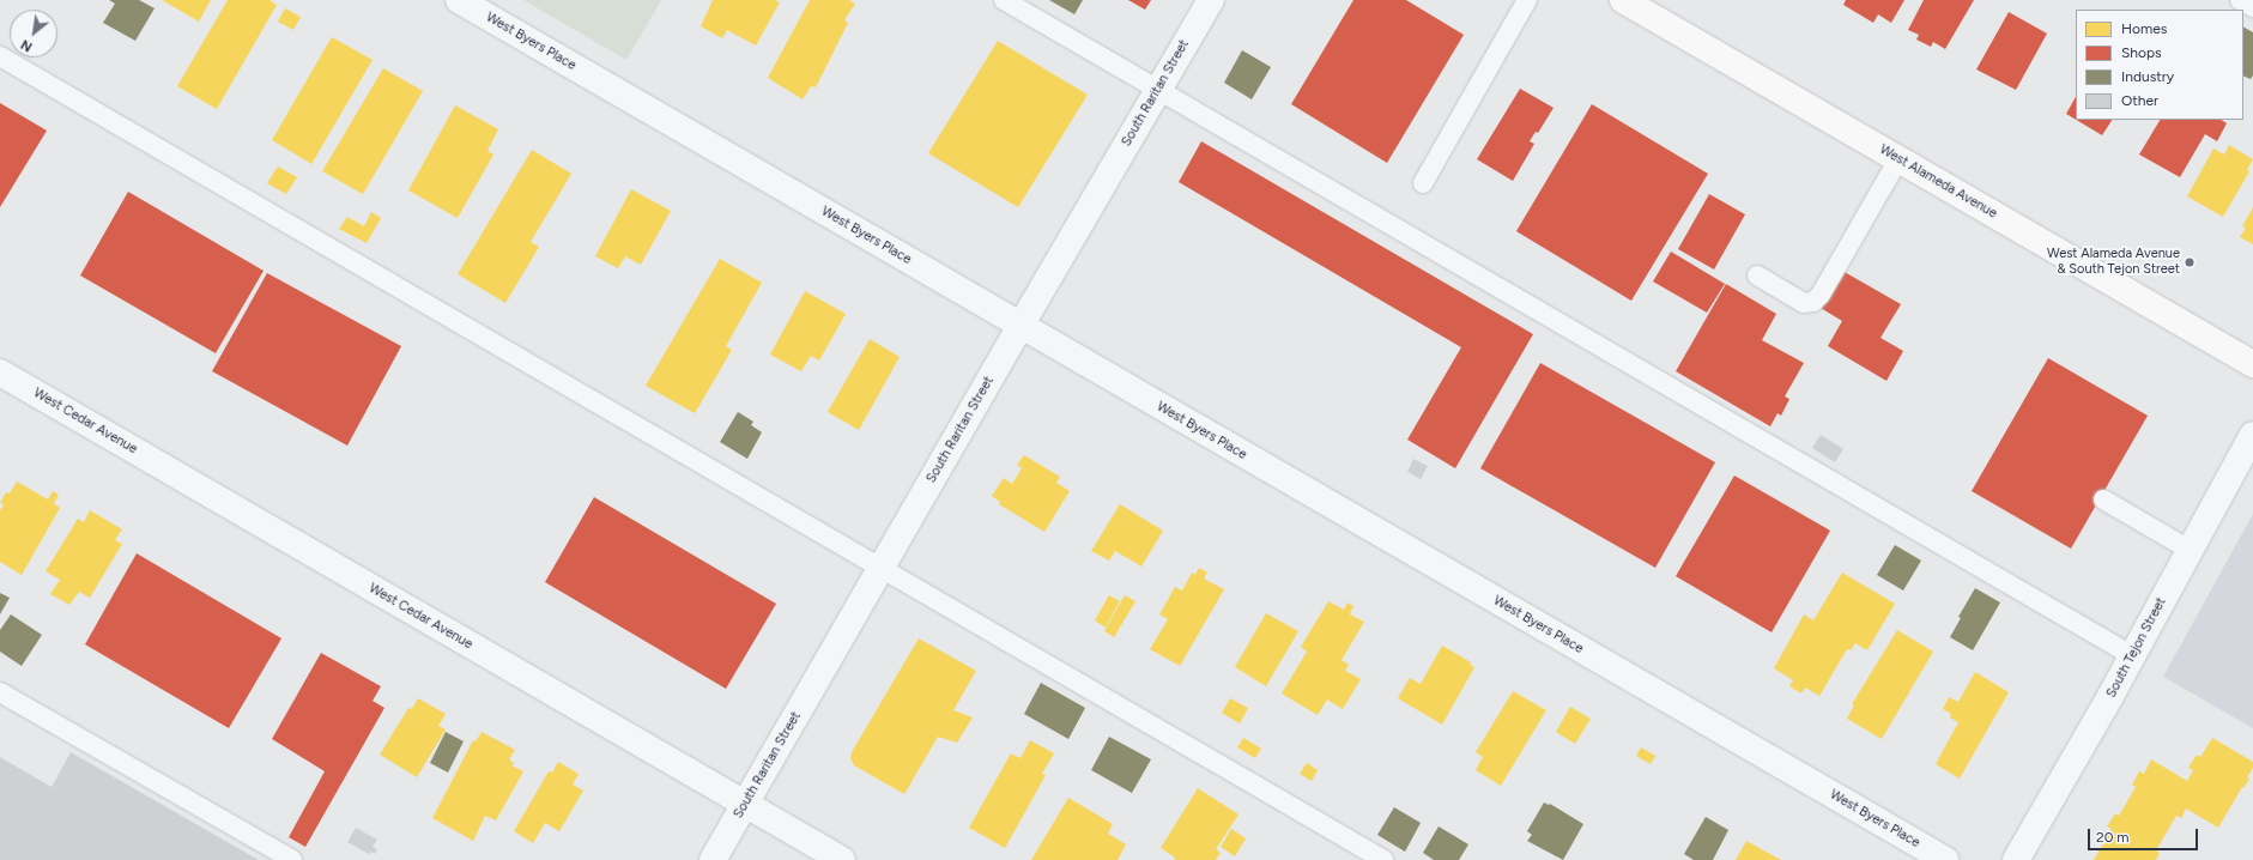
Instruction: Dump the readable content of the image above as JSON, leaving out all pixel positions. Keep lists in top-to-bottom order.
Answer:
{
  "streets": {
    "main road": ["West Alameda Avenue"],
    "street": [
      "West Byers Place",
      "South Raritan Street",
      "West Cedar Avenue",
      "South Tejon Street"
    ]
  },
  "crossings": [
    ["West Byers Place", "South Raritan Street"],
    ["South Raritan Street", "West Cedar Avenue"]
  ],
  "places": ["West Alameda Avenue & South Tejon Street"],
  "legend": [
    "Homes",
    "Shops",
    "Industry",
    "Other"
  ],
  "scale_bar": "20 m",
  "north": "bottom left"
}
